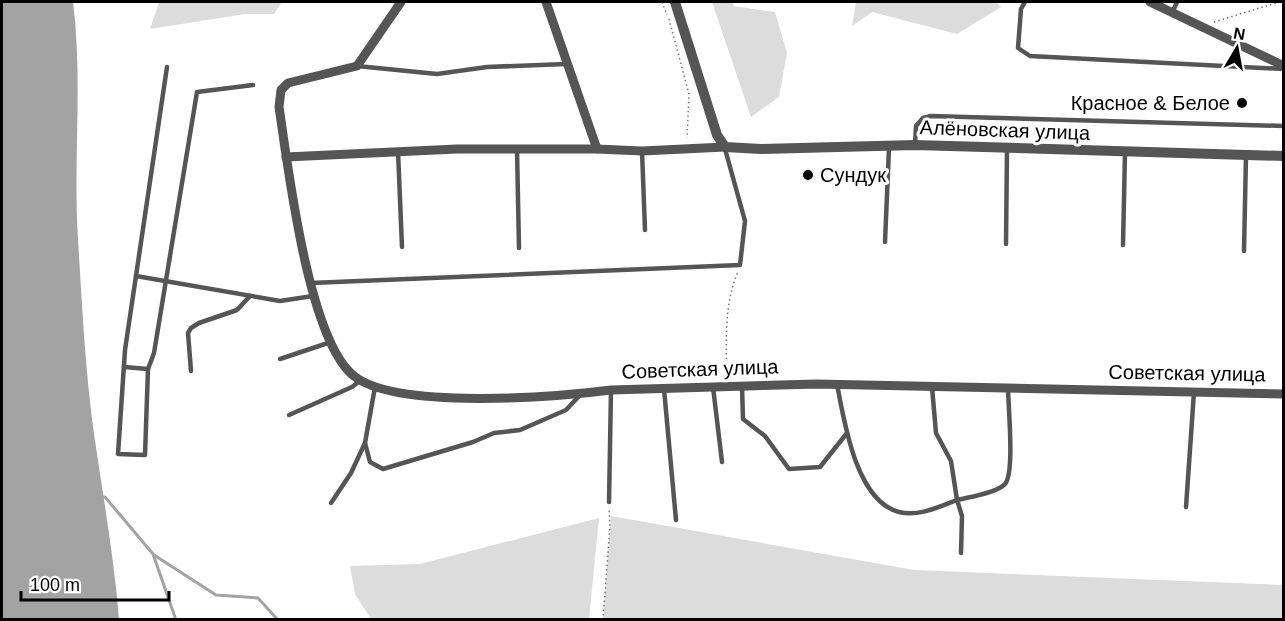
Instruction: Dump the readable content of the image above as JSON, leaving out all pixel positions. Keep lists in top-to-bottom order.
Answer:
{
  "streets": {
    "street": ["Алёновская улица", "Советская улица"]
  },
  "places": ["Красное & Белое", "Сундук"],
  "scale_bar": "100 m",
  "north": "top"
}
